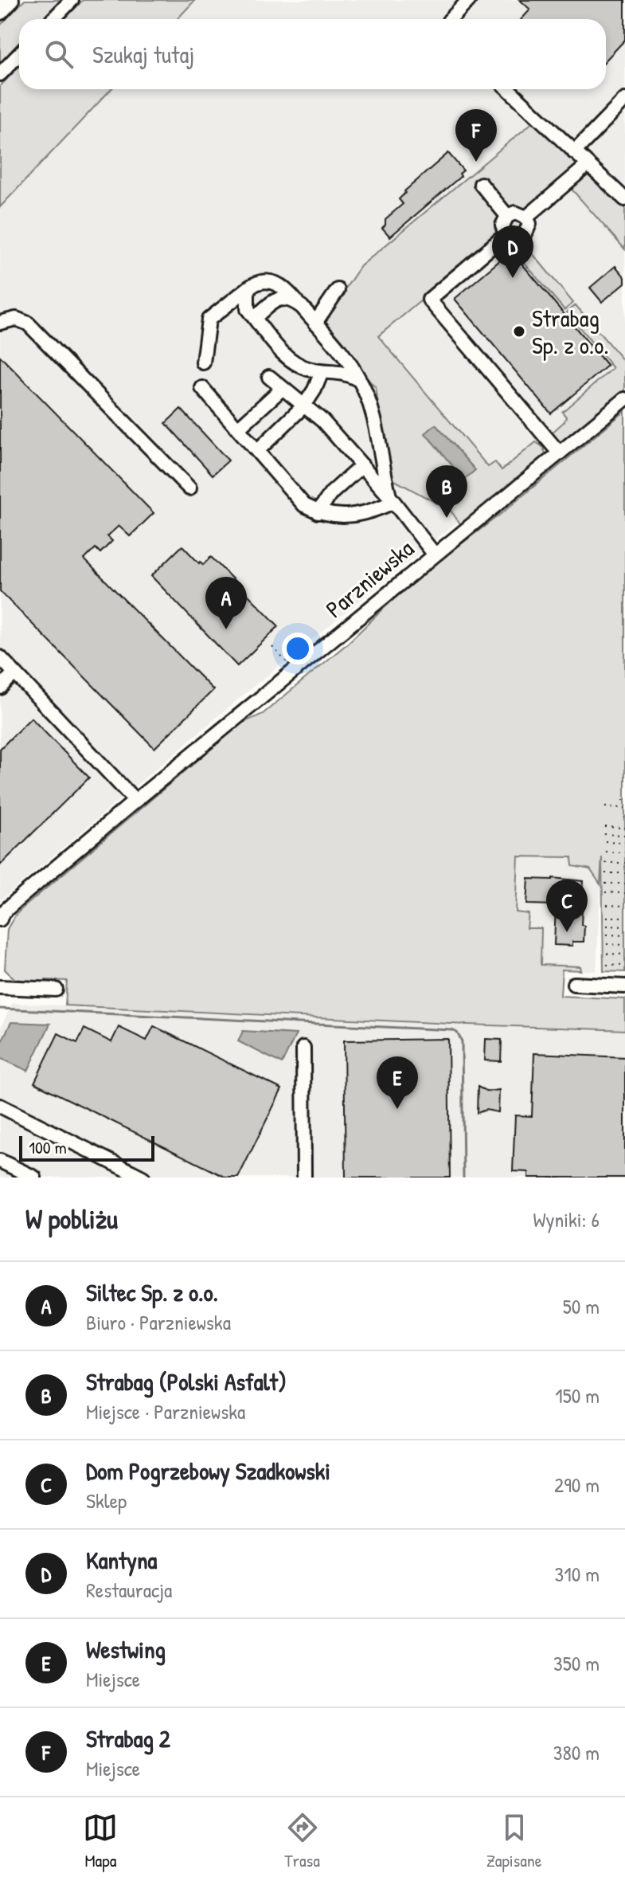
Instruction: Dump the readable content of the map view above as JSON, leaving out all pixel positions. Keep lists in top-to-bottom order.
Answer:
{
  "streets": {
    "street": ["Parzniewska"]
  },
  "places": ["Strabag Sp. z o.o."],
  "scale_bar": "100 m",
  "page": {
    "search": "Szukaj tutaj",
    "pins": [
      "F",
      "D",
      "B",
      "A",
      "C",
      "E"
    ],
    "scale": "100 m",
    "heading": ["W pobliżu", "Wyniki: 6"],
    "list": [
      {
        "mark": "A",
        "name": "Siltec Sp. z o.o.",
        "note": "Biuro · Parzniewska",
        "value": "50 m"
      },
      {
        "mark": "B",
        "name": "Strabag (Polski Asfalt)",
        "note": "Miejsce · Parzniewska",
        "value": "150 m"
      },
      {
        "mark": "C",
        "name": "Dom Pogrzebowy Szadkowski",
        "note": "Sklep",
        "value": "290 m"
      },
      {
        "mark": "D",
        "name": "Kantyna",
        "note": "Restauracja",
        "value": "310 m"
      },
      {
        "mark": "E",
        "name": "Westwing",
        "note": "Miejsce",
        "value": "350 m"
      },
      {
        "mark": "F",
        "name": "Strabag 2",
        "note": "Miejsce",
        "value": "380 m"
      }
    ],
    "nav": ["Mapa", "Trasa", "Zapisane"]
  }
}
